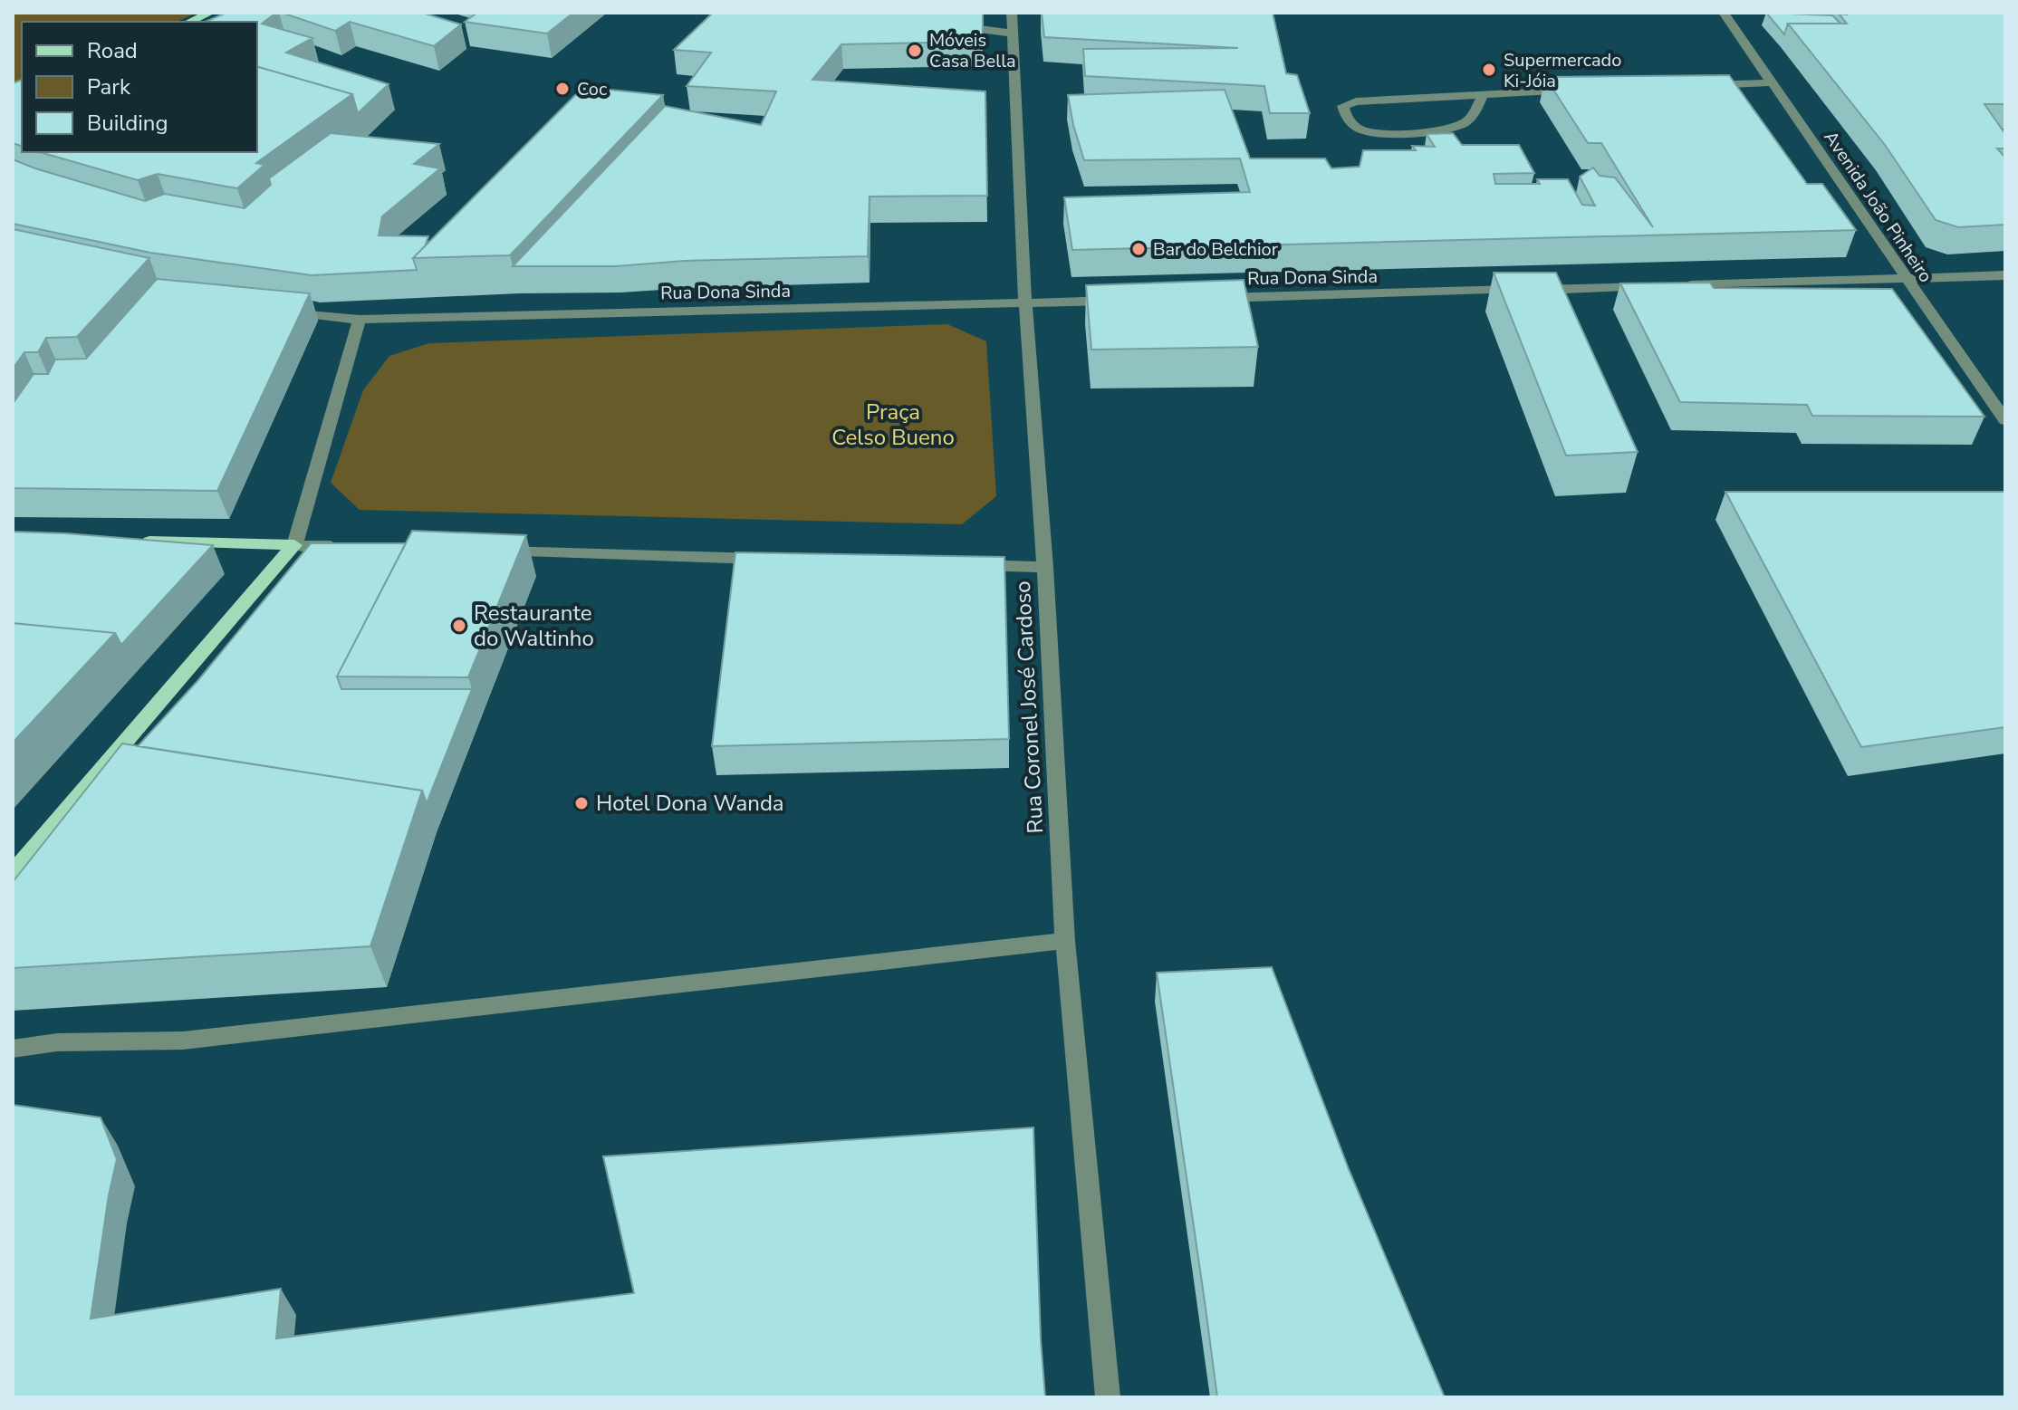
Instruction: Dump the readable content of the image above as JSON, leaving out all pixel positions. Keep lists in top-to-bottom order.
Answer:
{
  "streets": {
    "street": ["Avenida João Pinheiro", "Rua Dona Sinda", "Rua Coronel José Cardoso"]
  },
  "crossings": [
    ["Avenida João Pinheiro", "Rua Dona Sinda"],
    ["Rua Dona Sinda", "Rua Coronel José Cardoso"]
  ],
  "parks": ["Praça Celso Bueno"],
  "places": [
    "Móveis Casa Bella",
    "Supermercado Ki-Jóia",
    "Coc",
    "Bar do Belchior",
    "Restaurante do Waltinho",
    "Hotel Dona Wanda"
  ],
  "legend": ["Road", "Park", "Building"]
}
